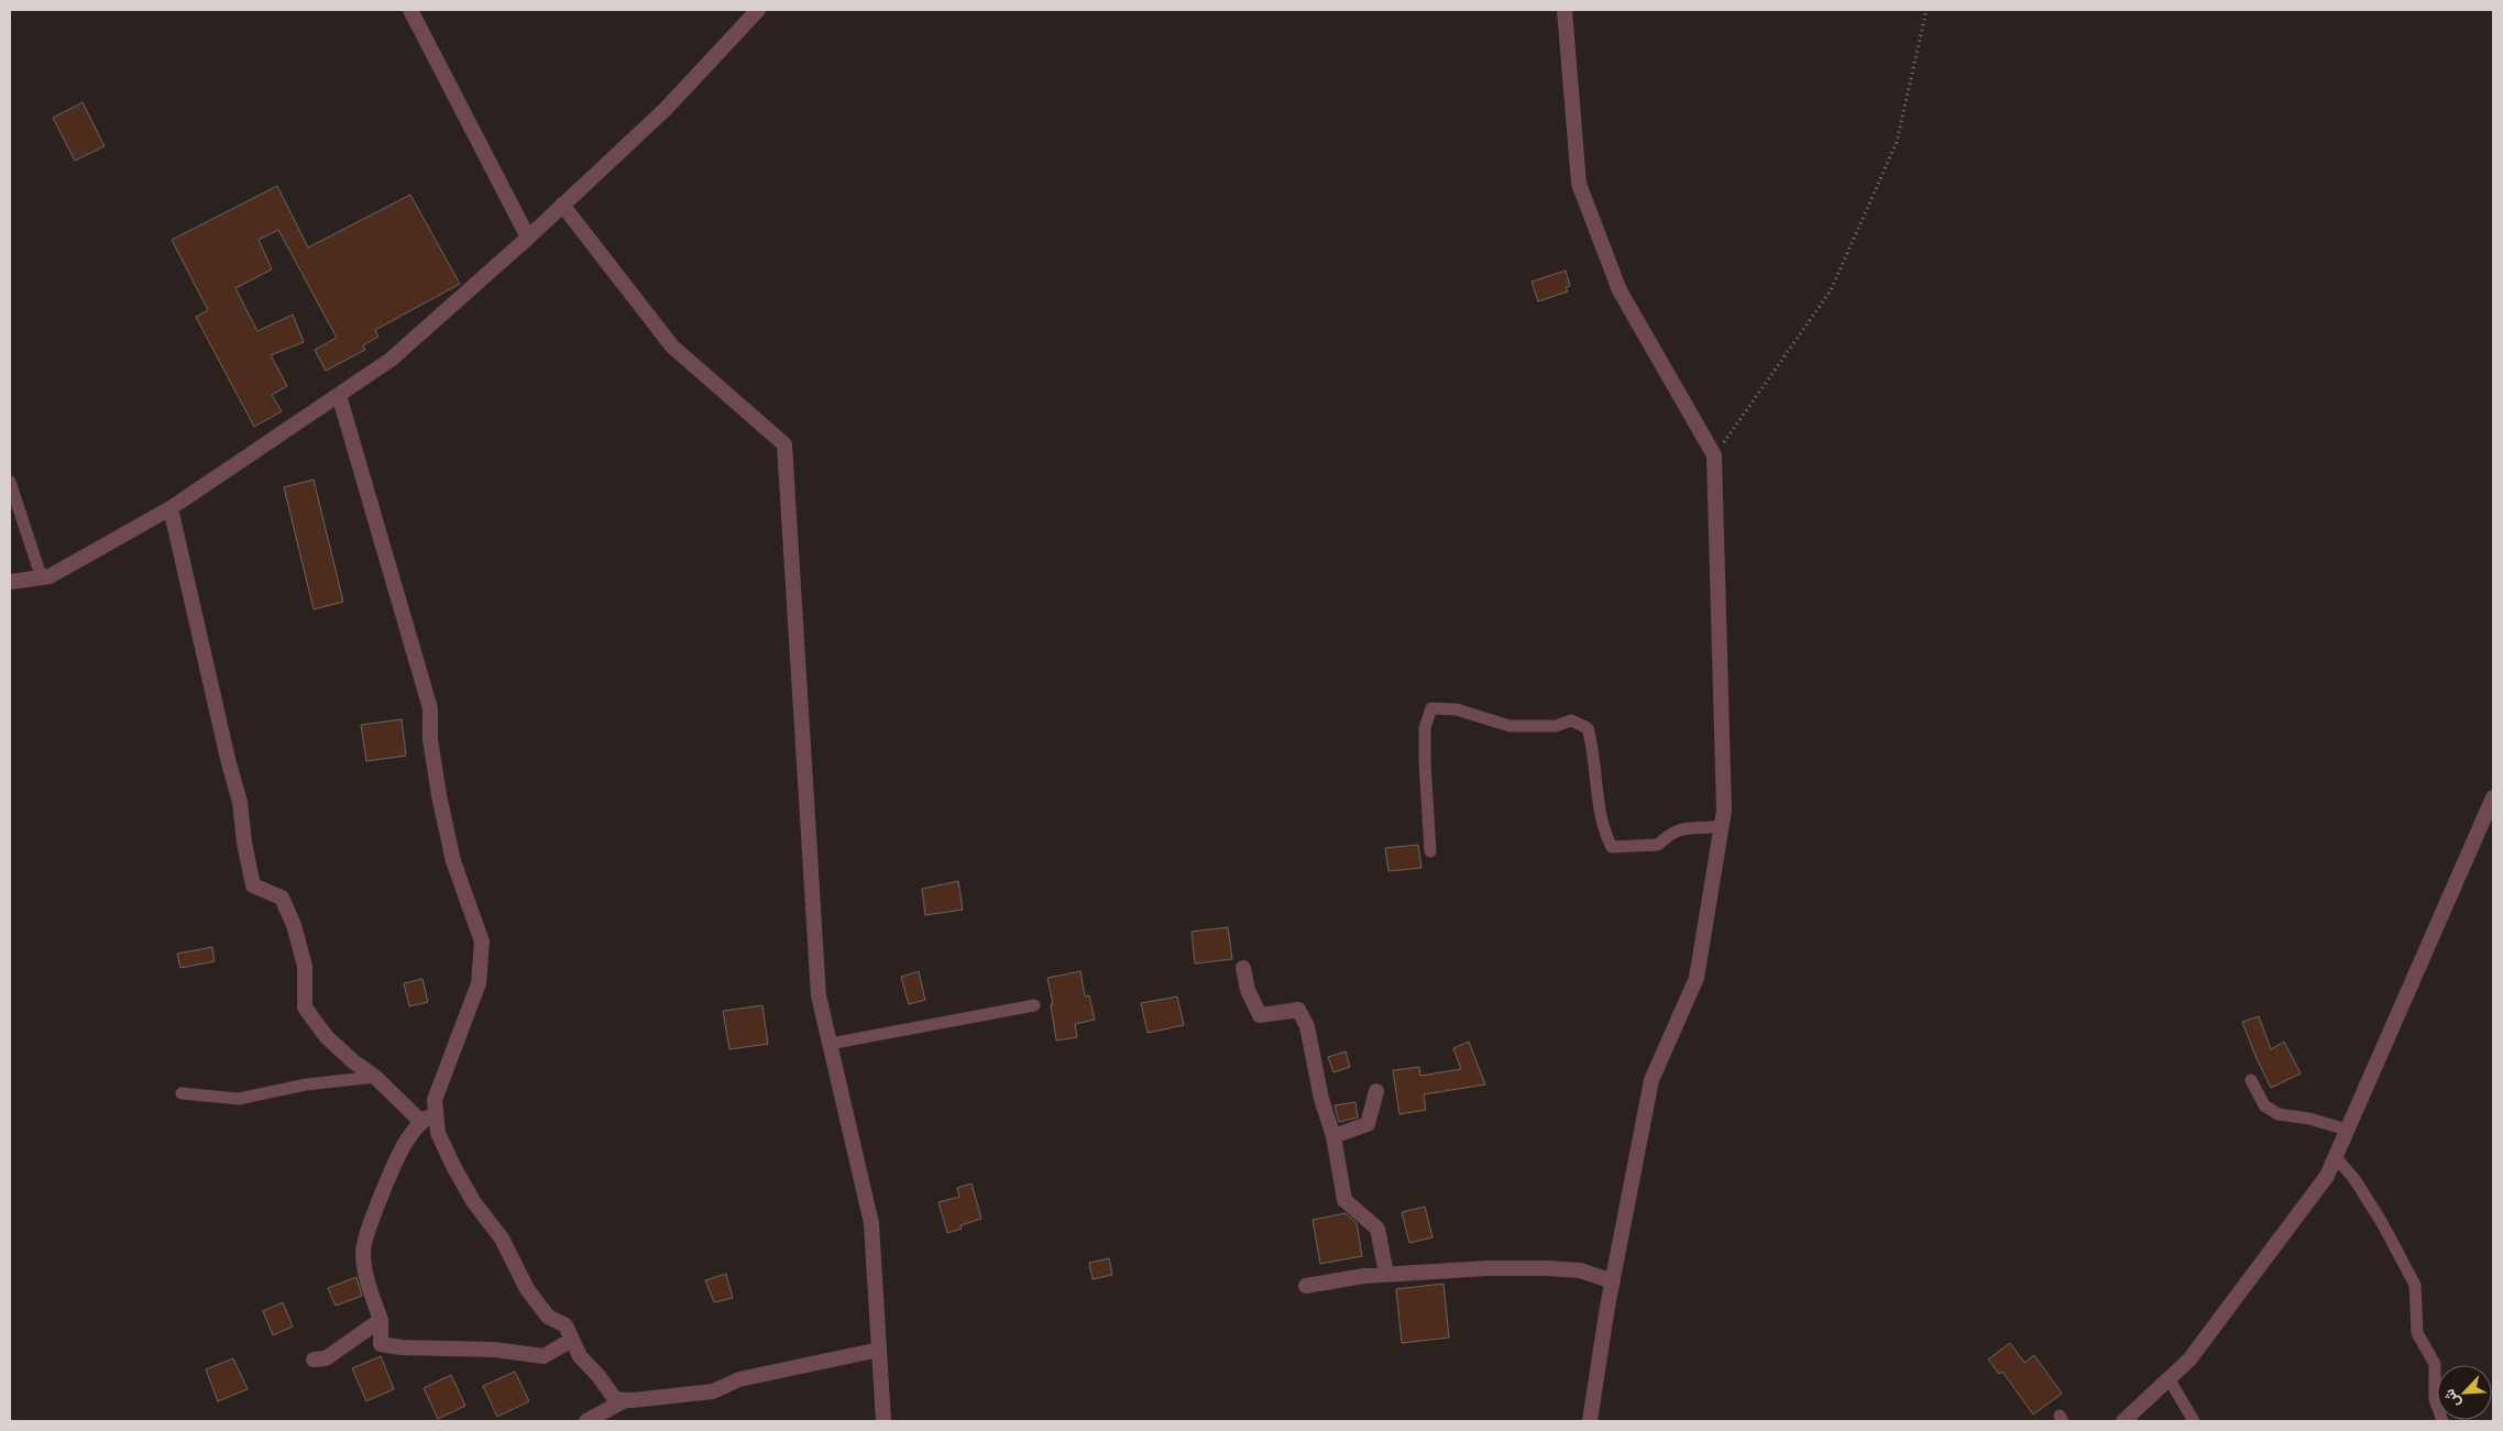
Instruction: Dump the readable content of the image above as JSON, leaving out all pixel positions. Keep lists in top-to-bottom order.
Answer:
{
  "north": "bottom left"
}
